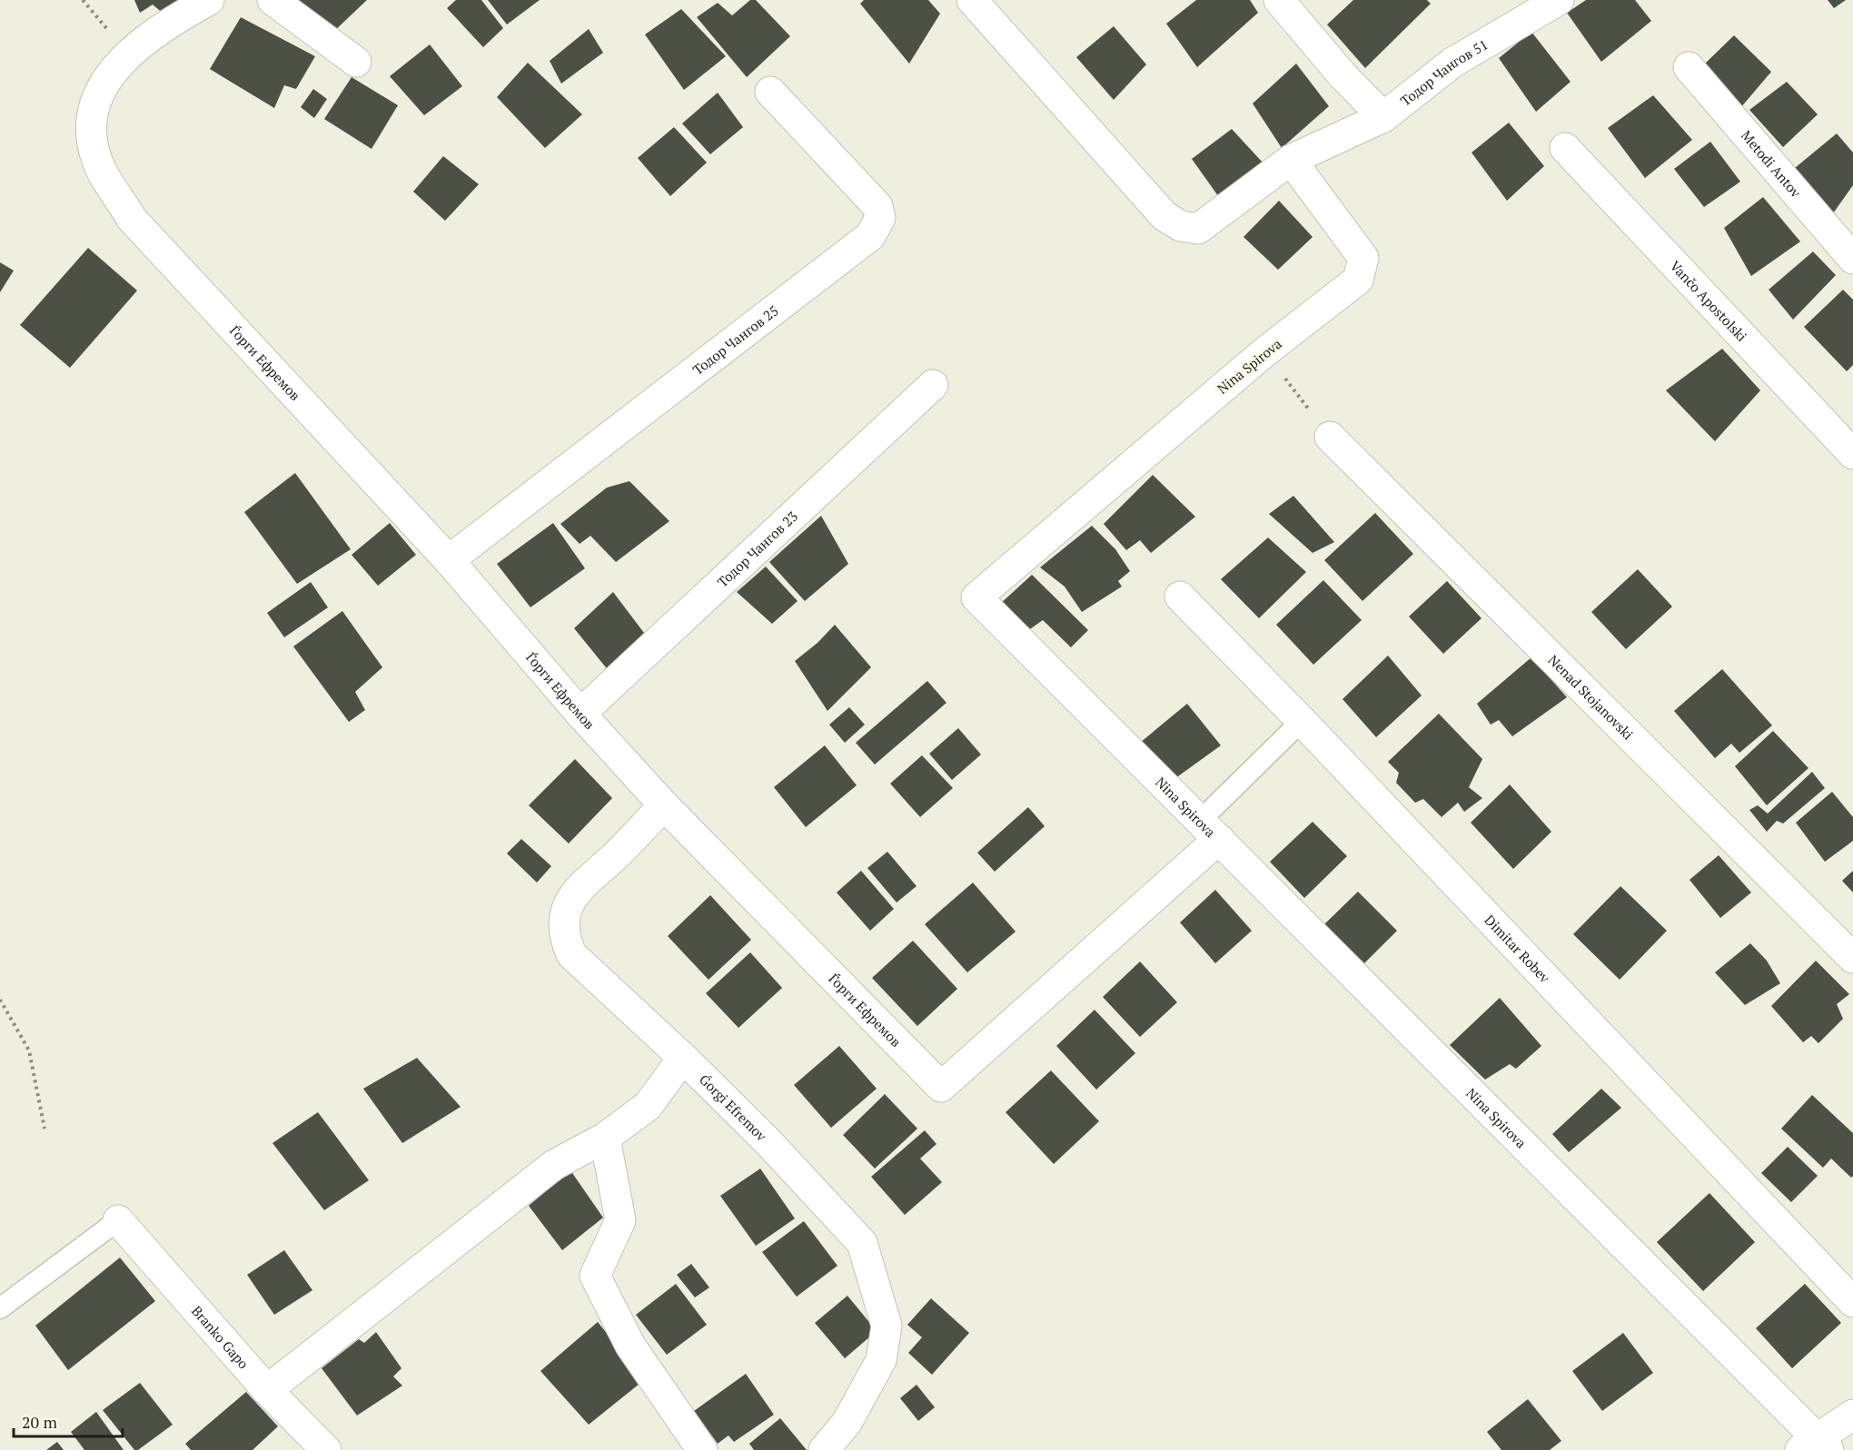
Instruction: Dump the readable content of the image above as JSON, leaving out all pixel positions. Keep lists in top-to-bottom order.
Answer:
{
  "streets": {
    "street": [
      "Тодор Чангов 51",
      "Metodi Antov",
      "Vančo Apostolski",
      "Тодор Чангов 25",
      "Ѓорги Ефремов",
      "Nina Spirova",
      "Тодор Чангов 23",
      "Nenad Stojanovski",
      "Dimitar Robev",
      "Ǵorgi Efremov",
      "Branko Gapo"
    ]
  },
  "crossings": [
    ["Тодор Чангов 51", "Nina Spirova"],
    ["Тодор Чангов 25", "Ѓорги Ефремов"],
    ["Ѓорги Ефремов", "Nina Spirova"],
    ["Ѓорги Ефремов", "Тодор Чангов 23"],
    ["Ѓорги Ефремов", "Ǵorgi Efremov"]
  ],
  "scale_bar": "20 m"
}
